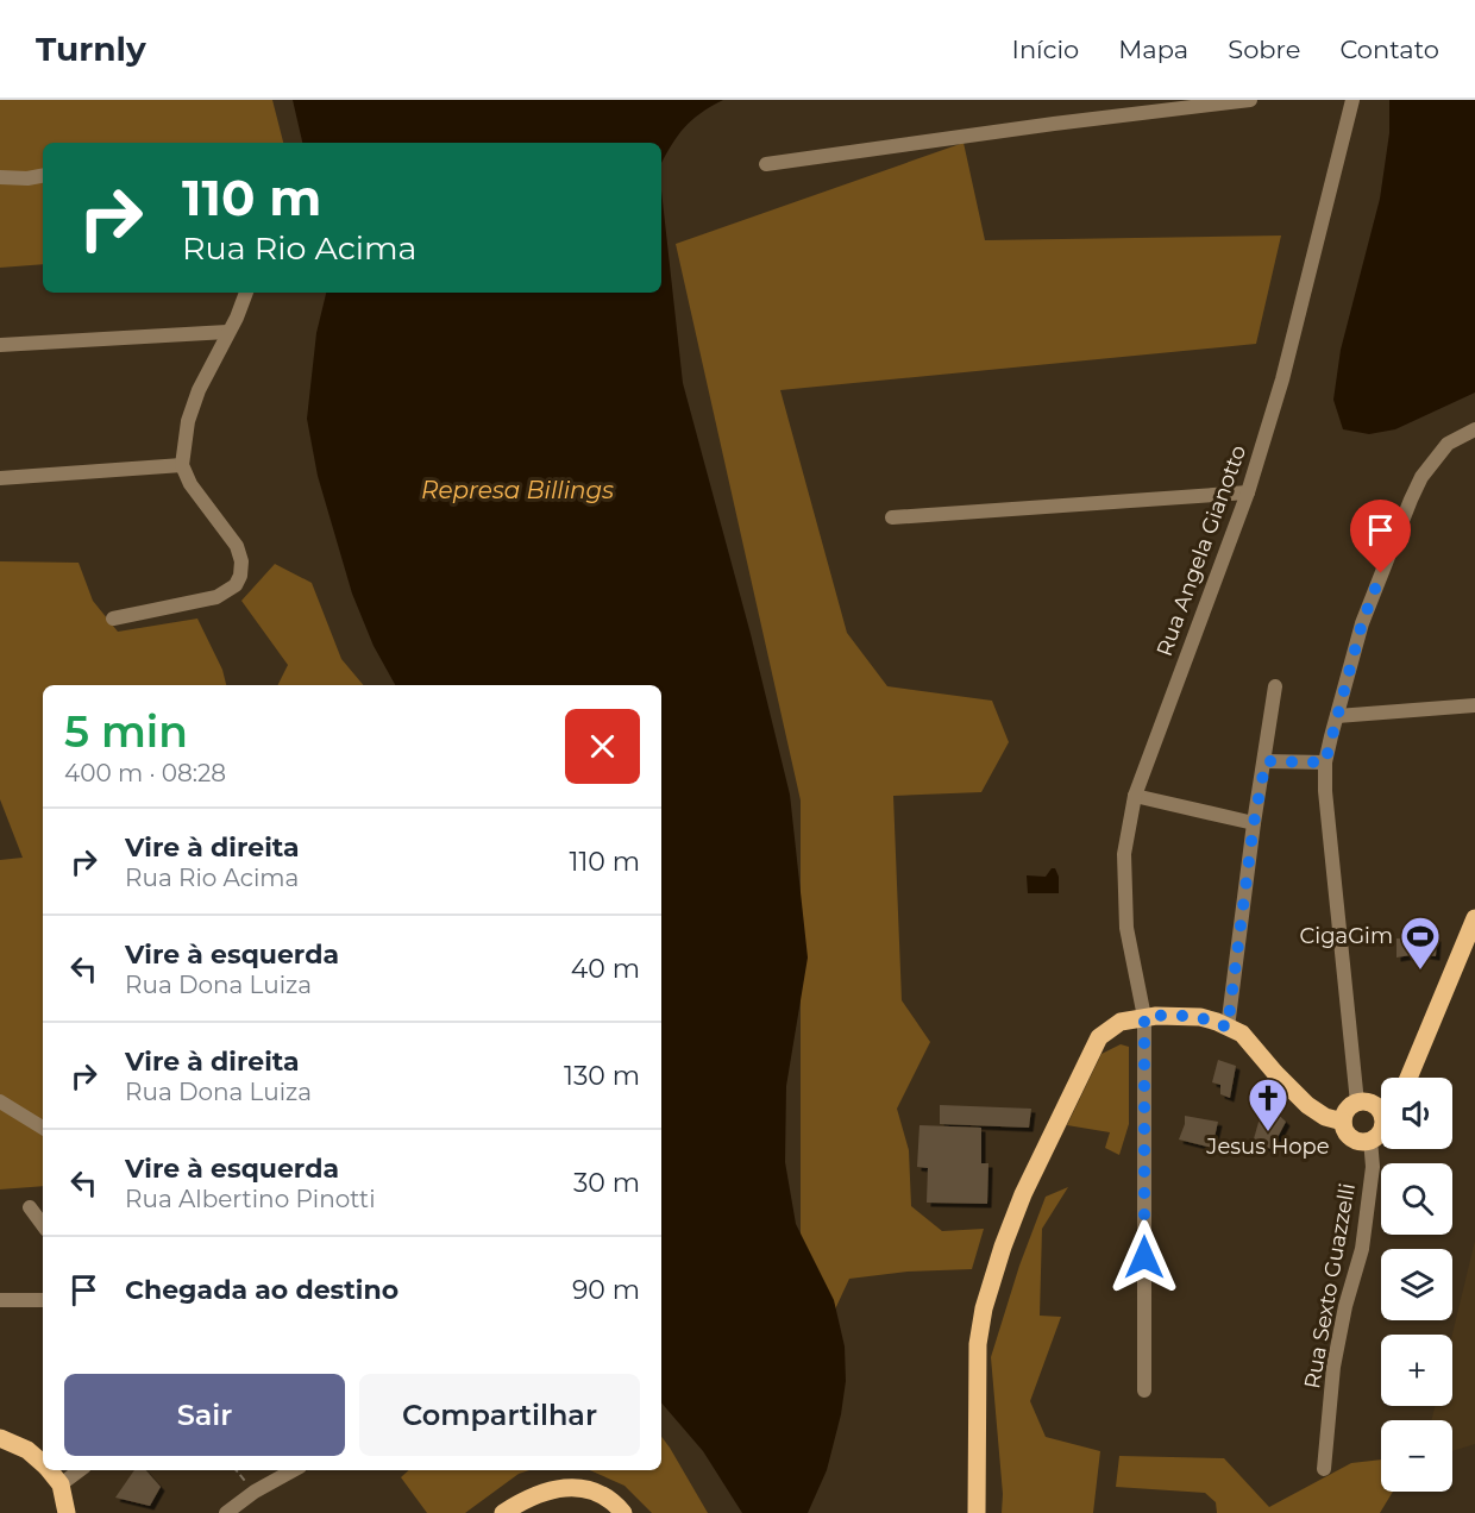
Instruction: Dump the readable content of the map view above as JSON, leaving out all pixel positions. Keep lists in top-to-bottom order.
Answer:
{
  "streets": {
    "street": ["Rua Angela Gianotto", "Rua Sexto Guazzelli"]
  },
  "water": ["Represa Billings"],
  "places": {
    "sports": ["CigaGim"],
    "church": ["Jesus Hope"]
  },
  "page": {
    "header": "Turnly",
    "nav": [
      "Início",
      "Mapa",
      "Sobre",
      "Contato"
    ],
    "turn": ["110 m", "Rua Rio Acima"],
    "heading": ["5 min", "400 m · 08:28"],
    "list": [
      {
        "name": "Vire à direita",
        "note": "Rua Rio Acima",
        "value": "110 m"
      },
      {
        "name": "Vire à esquerda",
        "note": "Rua Dona Luiza",
        "value": "40 m"
      },
      {
        "name": "Vire à direita",
        "note": "Rua Dona Luiza",
        "value": "130 m"
      },
      {
        "name": "Vire à esquerda",
        "note": "Rua Albertino Pinotti",
        "value": "30 m"
      },
      {
        "name": "Chegada ao destino",
        "value": "90 m"
      }
    ],
    "map_buttons": ["+", "−"],
    "buttons": ["Sair", "Compartilhar"]
  }
}
